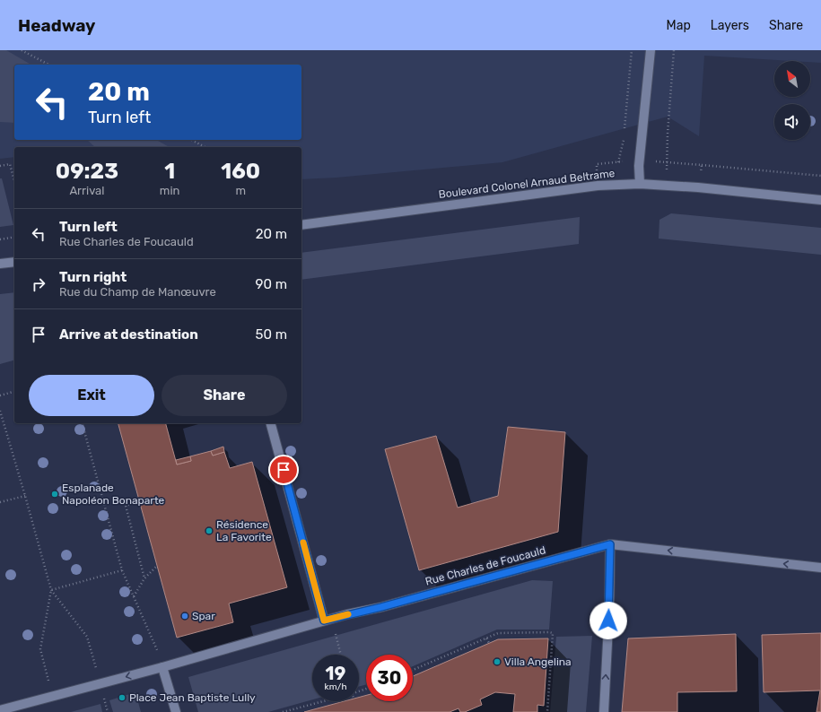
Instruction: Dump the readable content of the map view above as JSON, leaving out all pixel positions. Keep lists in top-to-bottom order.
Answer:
{
  "streets": {
    "street": ["Boulevard Colonel Arnaud Beltrame", "Rue Charles de Foucauld"]
  },
  "places": [
    "Esplanade Napoléon Bonaparte",
    "Résidence La Favorite",
    "Spar",
    "Villa Angelina",
    "Place Jean Baptiste Lully"
  ],
  "north": "top left",
  "page": {
    "header": "Headway",
    "nav": ["Map", "Layers", "Share"],
    "turn": ["20 m", "Turn left"],
    "eta": [
      "09:23",
      "Arrival",
      "1",
      "min",
      "160",
      "m"
    ],
    "list": [
      {
        "name": "Turn left",
        "note": "Rue Charles de Foucauld",
        "value": "20 m"
      },
      {
        "name": "Turn right",
        "note": "Rue du Champ de Manœuvre",
        "value": "90 m"
      },
      {
        "name": "Arrive at destination",
        "value": "50 m"
      }
    ],
    "buttons": ["Exit", "Share"],
    "speed": "19 km/h",
    "limit": "30"
  }
}
